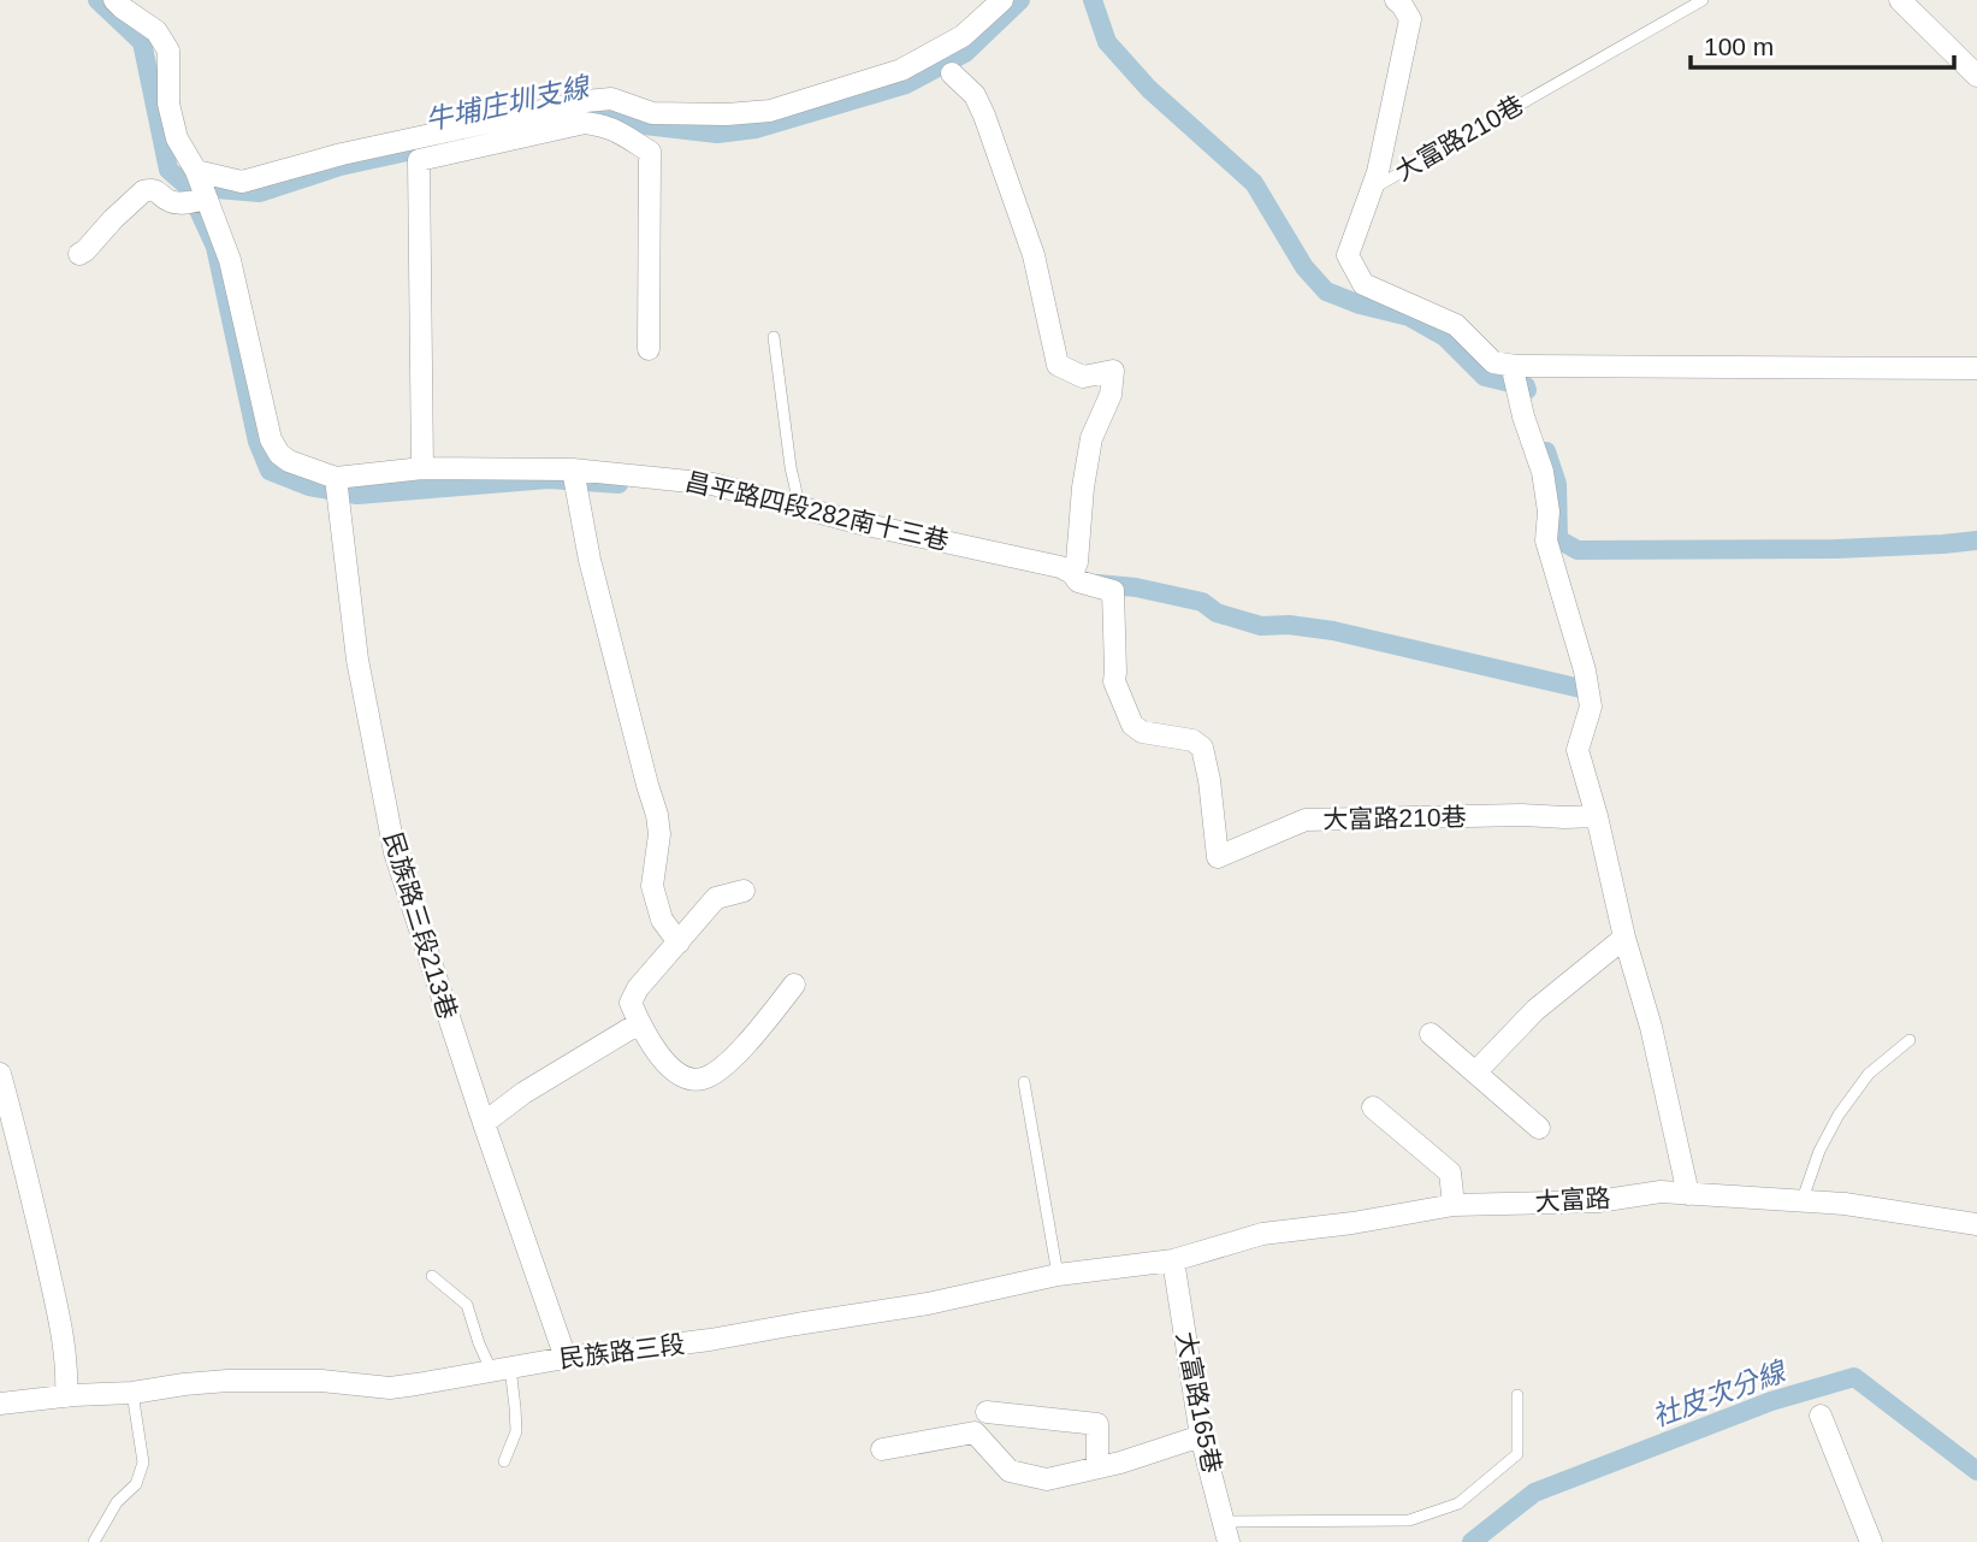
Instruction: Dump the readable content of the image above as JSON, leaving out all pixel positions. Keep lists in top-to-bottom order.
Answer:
{
  "streets": {
    "street": [
      "大富路210巷",
      "昌平路四段282南十三巷",
      "民族路三段213巷",
      "大富路",
      "民族路三段",
      "大富路165巷"
    ]
  },
  "crossings": [
    ["大富路210巷", "昌平路四段282南十三巷"],
    ["昌平路四段282南十三巷", "民族路三段213巷"],
    ["民族路三段213巷", "民族路三段"],
    ["大富路", "民族路三段"],
    ["大富路", "大富路165巷"],
    ["民族路三段", "大富路165巷"]
  ],
  "water": ["牛埔庄圳支線", "社皮次分線"],
  "scale_bar": "100 m"
}
